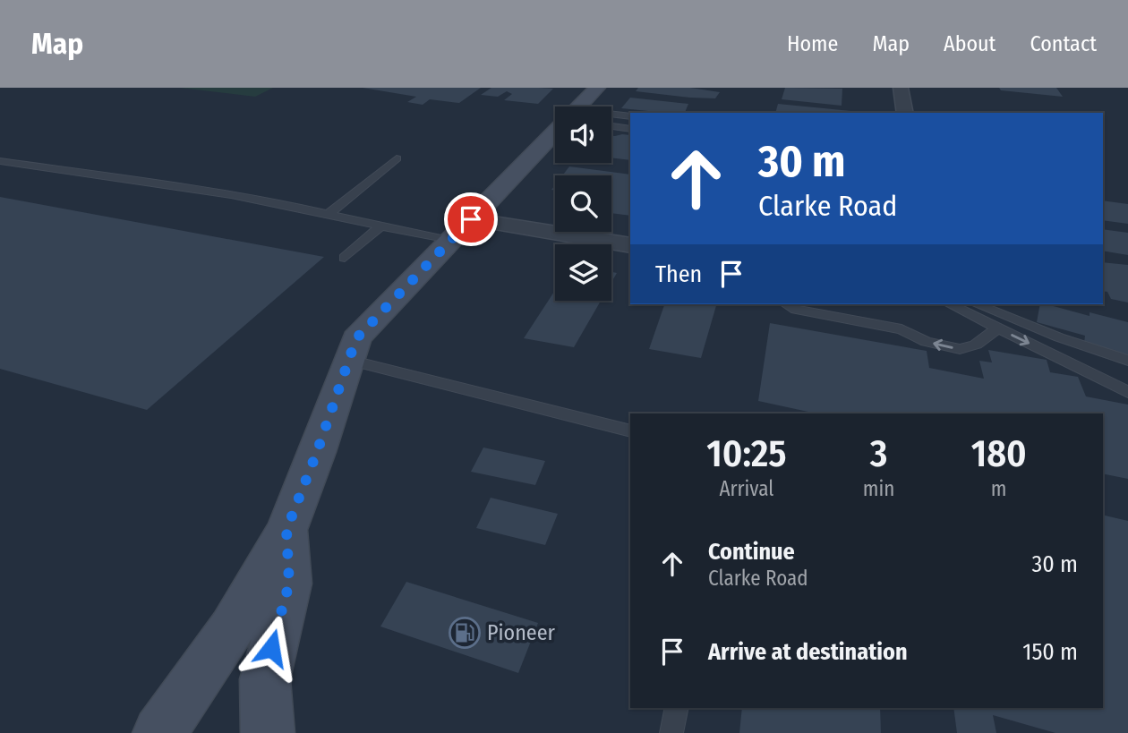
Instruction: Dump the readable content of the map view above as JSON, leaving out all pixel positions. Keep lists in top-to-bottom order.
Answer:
{
  "places": {
    "fuel station": ["Pioneer"]
  },
  "page": {
    "header": "Map",
    "nav": [
      "Home",
      "Map",
      "About",
      "Contact"
    ],
    "turn": ["30 m", "Clarke Road"],
    "then": "Then",
    "eta": [
      "10:25",
      "Arrival",
      "3",
      "min",
      "180",
      "m"
    ],
    "list": [
      {
        "name": "Continue",
        "note": "Clarke Road",
        "value": "30 m"
      },
      {
        "name": "Arrive at destination",
        "value": "150 m"
      }
    ]
  }
}
